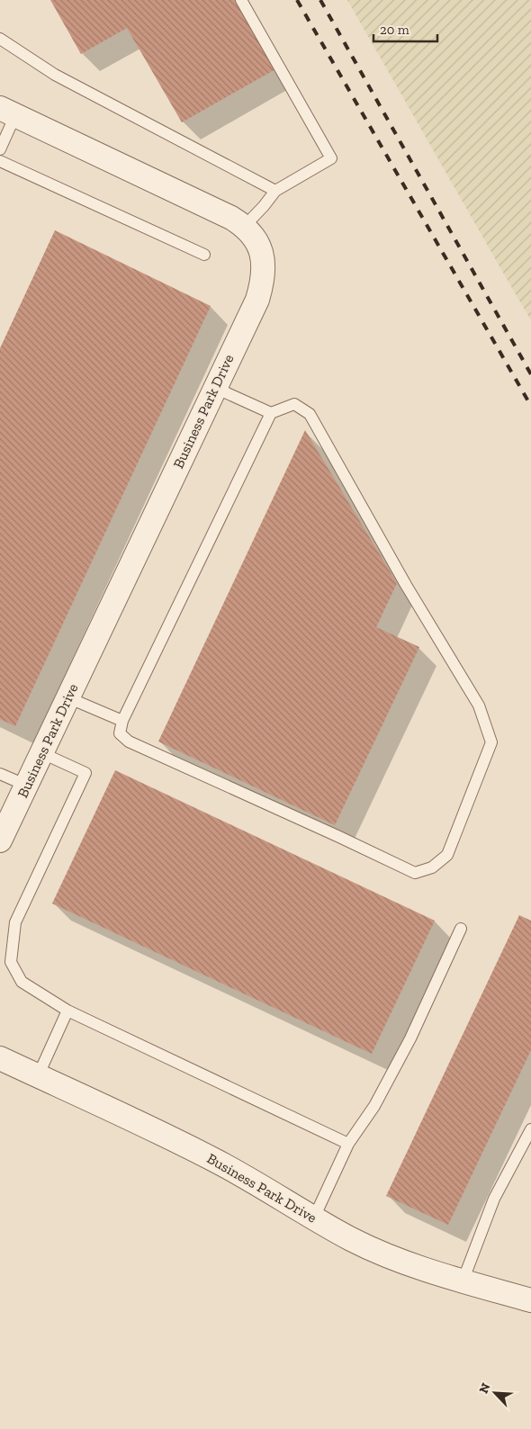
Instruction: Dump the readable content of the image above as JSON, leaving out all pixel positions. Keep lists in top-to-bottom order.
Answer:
{
  "streets": {
    "street": ["Business Park Drive"]
  },
  "scale_bar": "20 m",
  "north": "top left"
}
